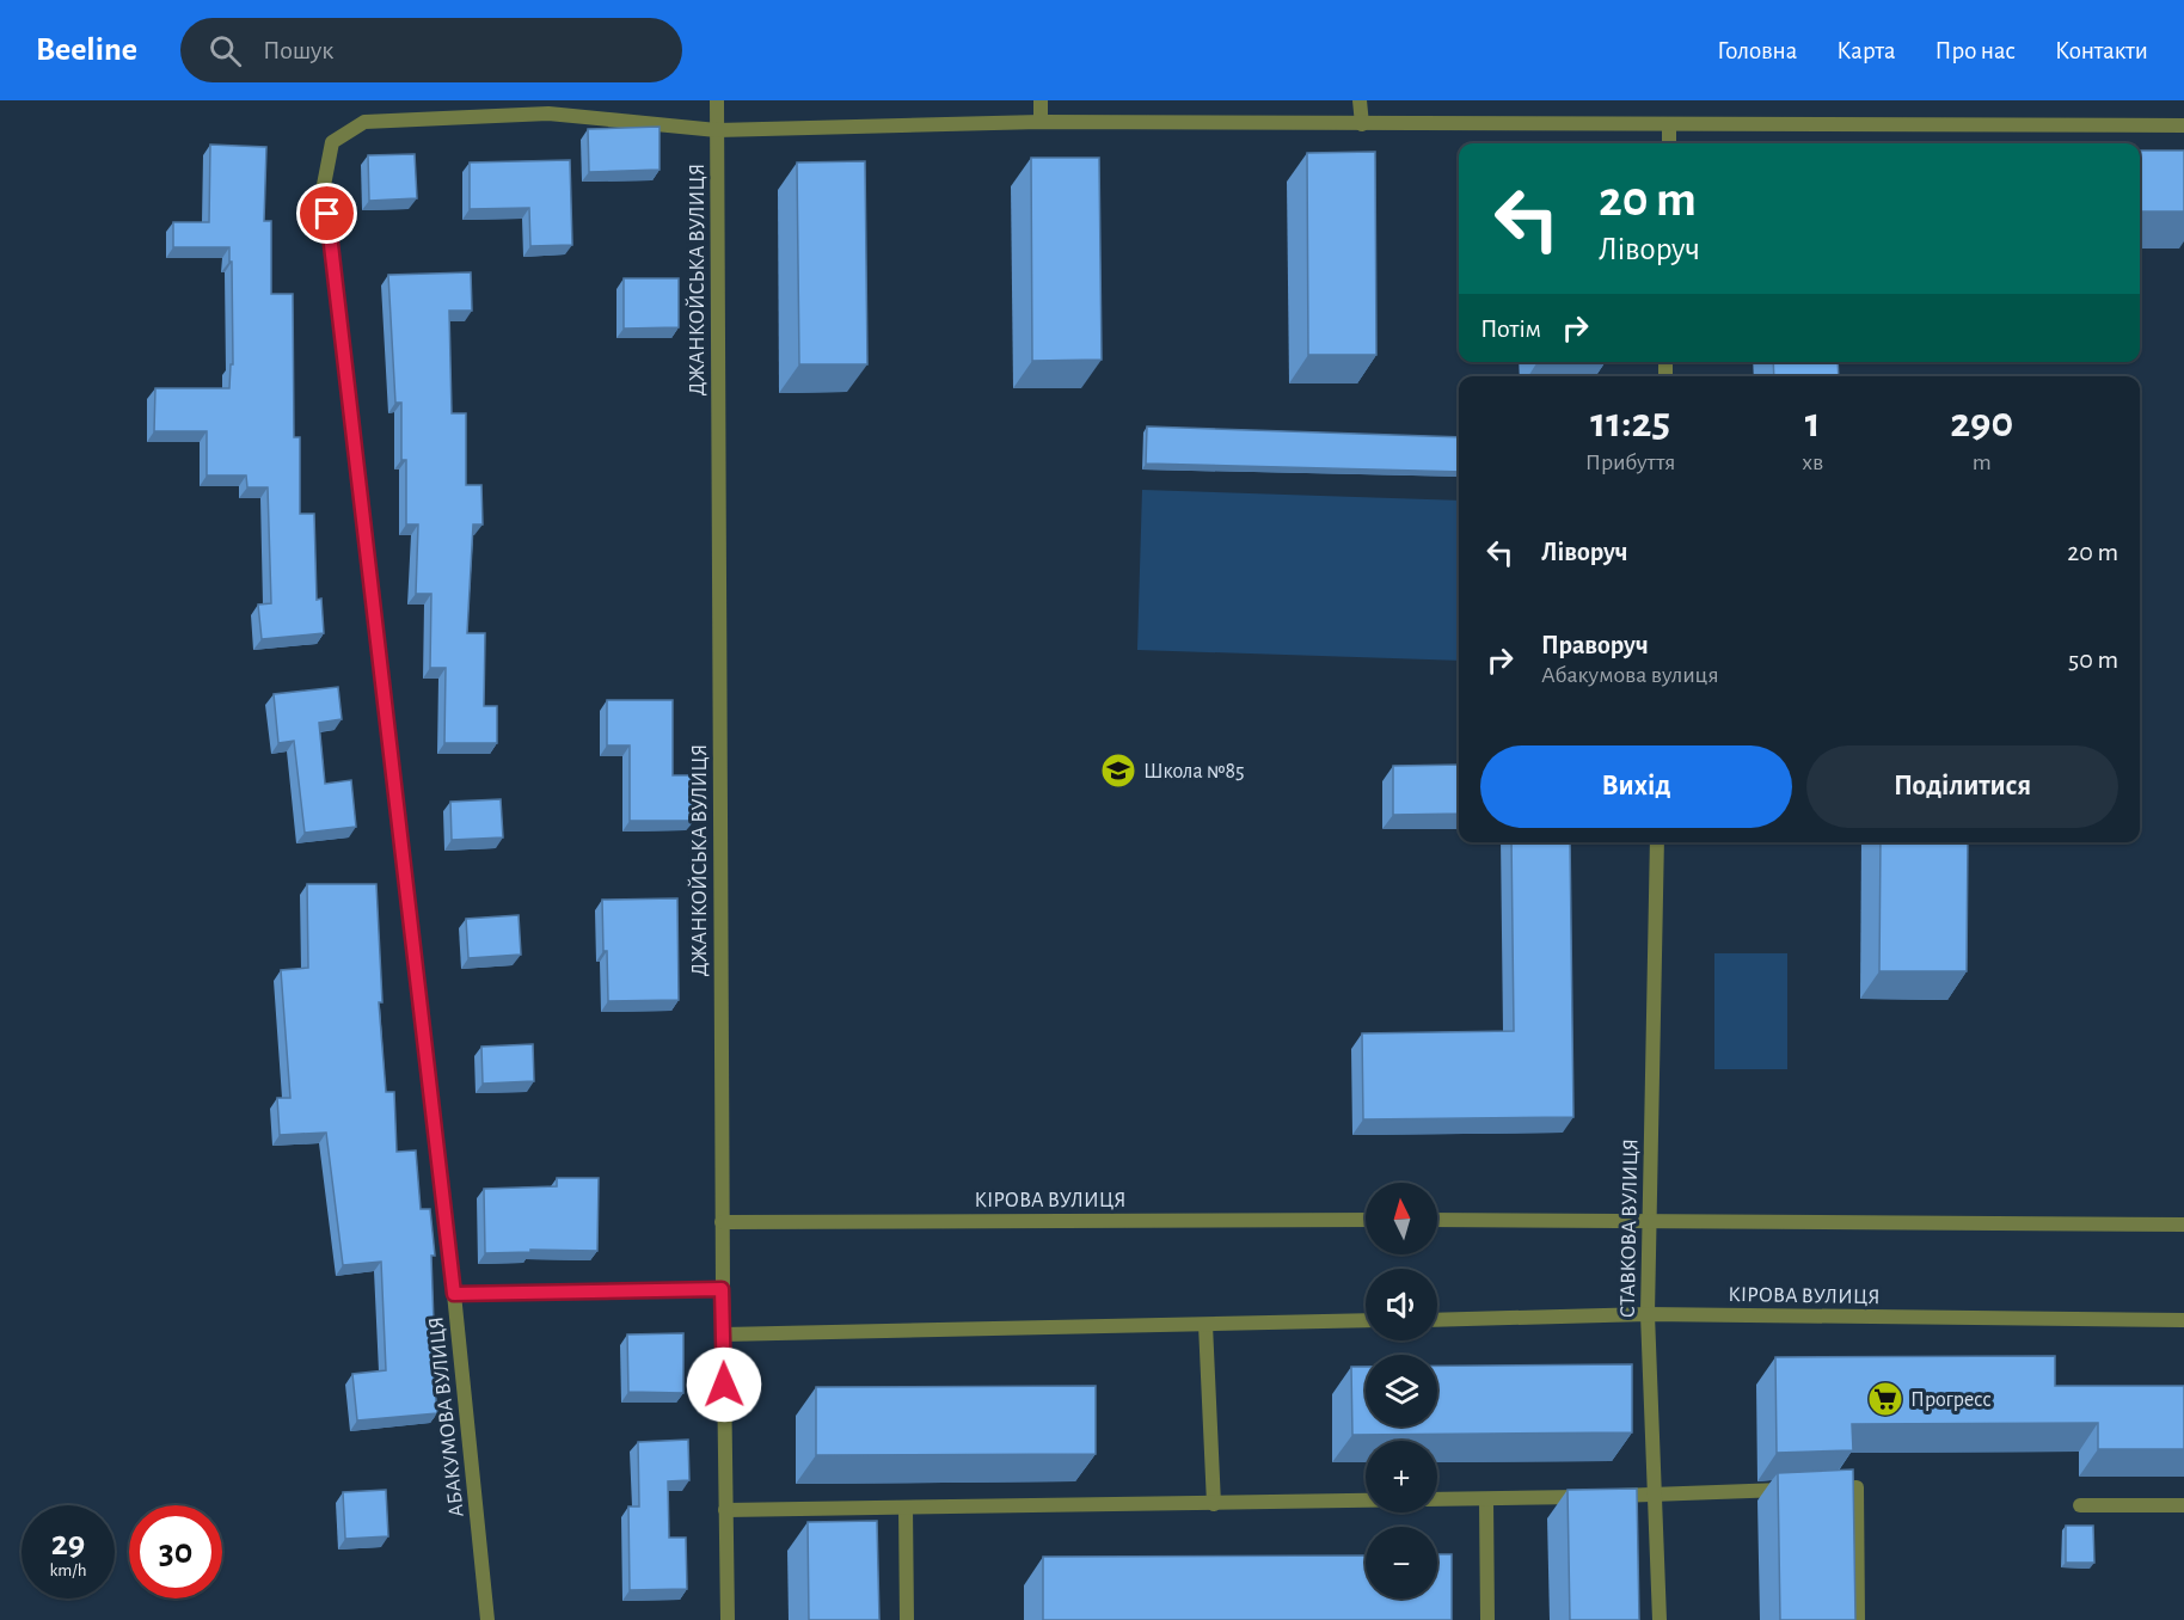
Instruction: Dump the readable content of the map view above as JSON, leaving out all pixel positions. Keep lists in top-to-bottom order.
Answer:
{
  "streets": {
    "street": [
      "ДЖАНКОЙСЬКА ВУЛИЦЯ",
      "КІРОВА ВУЛИЦЯ",
      "СТАВКОВА ВУЛИЦЯ",
      "АБАКУМОВА ВУЛИЦЯ"
    ]
  },
  "crossings": [
    ["ДЖАНКОЙСЬКА ВУЛИЦЯ", "КІРОВА ВУЛИЦЯ"],
    ["ДЖАНКОЙСЬКА ВУЛИЦЯ", "АБАКУМОВА ВУЛИЦЯ"],
    ["КІРОВА ВУЛИЦЯ", "СТАВКОВА ВУЛИЦЯ"]
  ],
  "places": {
    "school or university": ["Школа №85"],
    "supermarket": ["Прогресс"]
  },
  "north": "top",
  "page": {
    "header": "Beeline",
    "search": "Пошук",
    "nav": [
      "Головна",
      "Карта",
      "Про нас",
      "Контакти"
    ],
    "turn": ["20 m", "Ліворуч"],
    "then": "Потім",
    "eta": [
      "11:25",
      "Прибуття",
      "1",
      "хв",
      "290",
      "m"
    ],
    "list": [
      {
        "name": "Ліворуч",
        "value": "20 m"
      },
      {
        "name": "Праворуч",
        "note": "Абакумова вулиця",
        "value": "50 m"
      }
    ],
    "buttons": ["Вихід", "Поділитися"],
    "map_buttons": ["+", "−"],
    "speed": "29 km/h",
    "limit": "30"
  }
}
